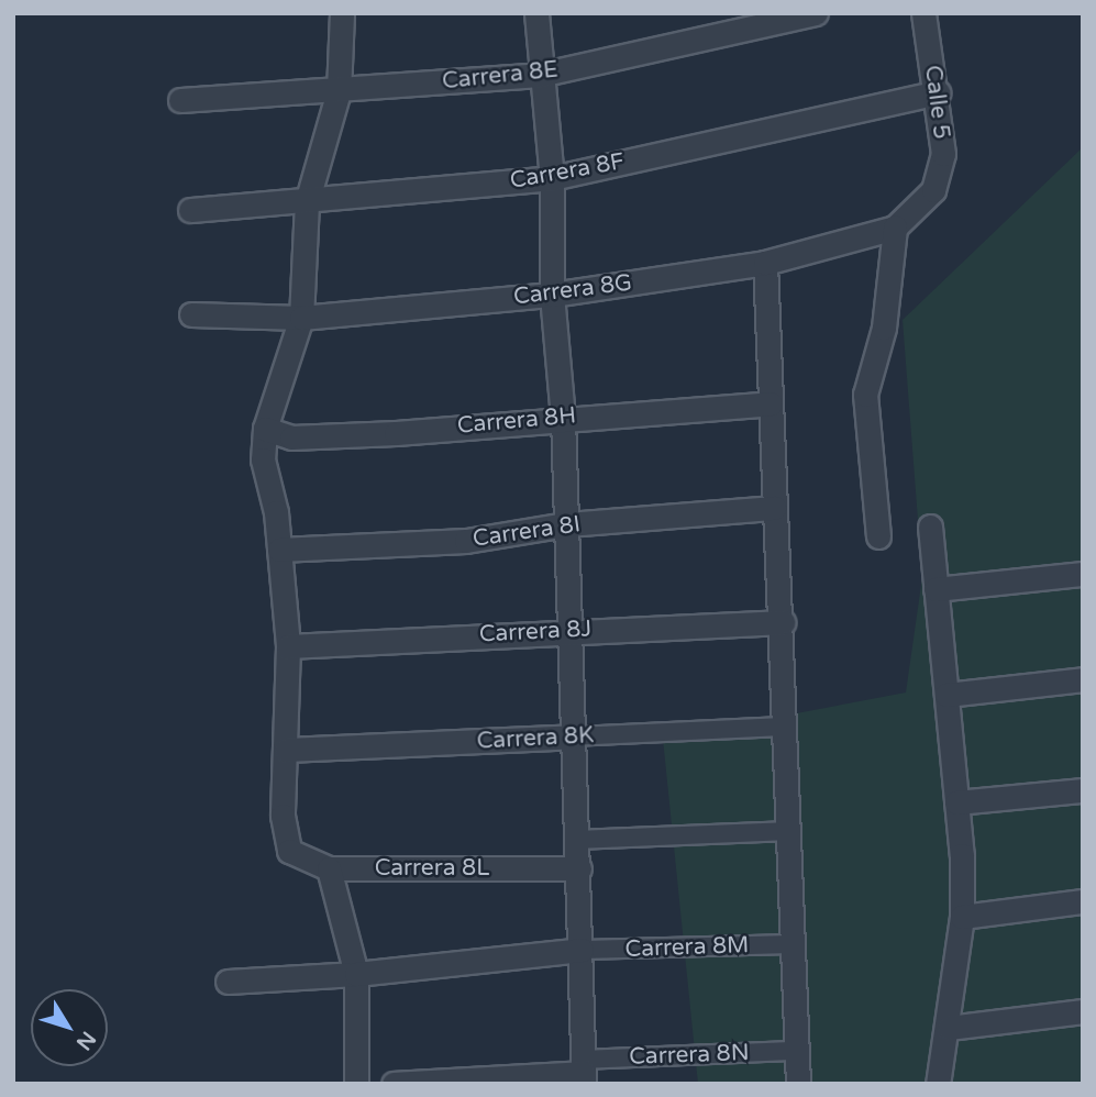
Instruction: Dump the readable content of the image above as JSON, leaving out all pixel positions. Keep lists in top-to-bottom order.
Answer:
{
  "streets": {
    "street": [
      "Carrera 8E",
      "Calle 5",
      "Carrera 8F",
      "Carrera 8G",
      "Carrera 8H",
      "Carrera 8I",
      "Carrera 8J",
      "Carrera 8K",
      "Carrera 8L",
      "Carrera 8M",
      "Carrera 8N"
    ]
  },
  "crossings": [
    ["Calle 5", "Carrera 8F"],
    ["Calle 5", "Carrera 8G"],
    ["Carrera 8K", "Carrera 8L"]
  ],
  "north": "bottom right"
}
